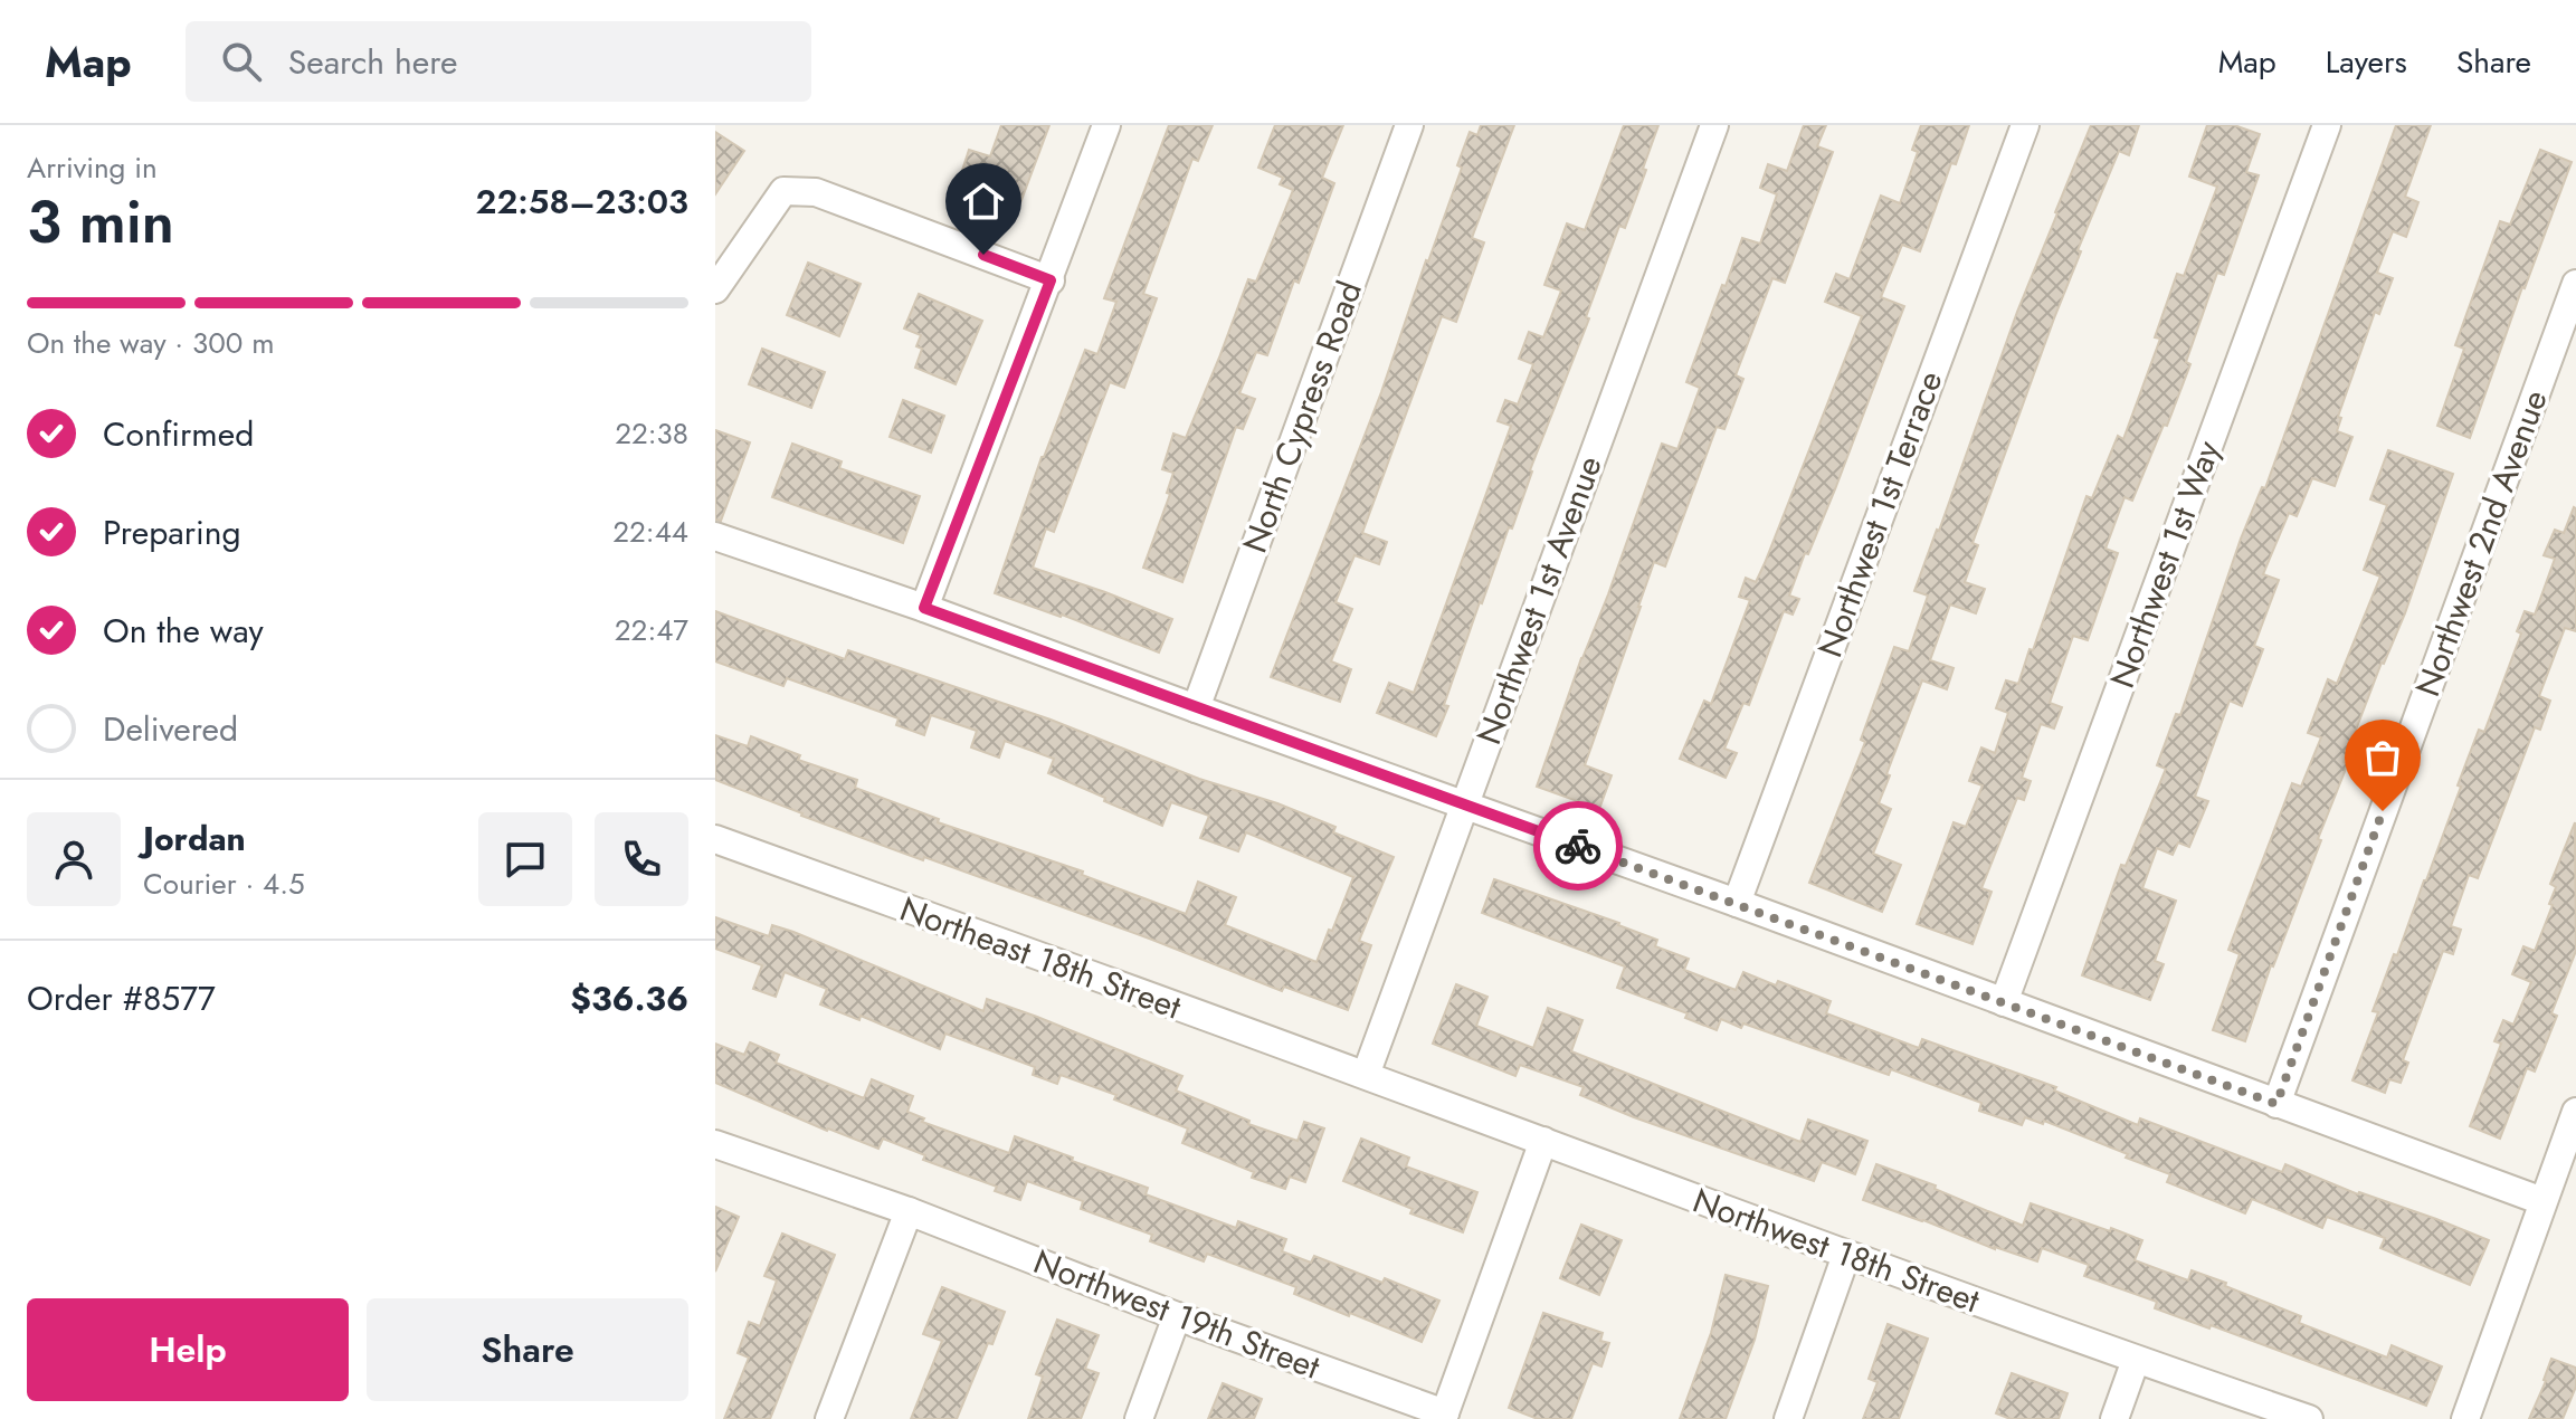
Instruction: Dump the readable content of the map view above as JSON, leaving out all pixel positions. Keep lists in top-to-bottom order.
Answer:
{
  "streets": {
    "street": [
      "North Cypress Road",
      "Northwest 1st Terrace",
      "Northwest 2nd Avenue",
      "Northwest 1st Way",
      "Northwest 1st Avenue",
      "Northeast 18th Street",
      "Northwest 18th Street",
      "Northwest 19th Street"
    ]
  },
  "crossings": [
    ["Northwest 1st Avenue", "Northeast 18th Street"],
    ["Northwest 1st Avenue", "Northwest 18th Street"],
    ["Northeast 18th Street", "Northwest 18th Street"]
  ],
  "page": {
    "header": "Map",
    "search": "Search here",
    "nav": ["Map", "Layers", "Share"],
    "heading": ["3 min", "Arriving in", "22:58–23:03"],
    "panel": [
      "Jordan",
      "Courier · 4.5",
      "Order #8577",
      "$36.36"
    ],
    "bar": "On the way · 300 m",
    "list": [
      ["Confirmed", "22:38"],
      ["Preparing", "22:44"],
      ["On the way", "22:47"],
      "Delivered"
    ],
    "buttons": ["Help", "Share"]
  }
}
